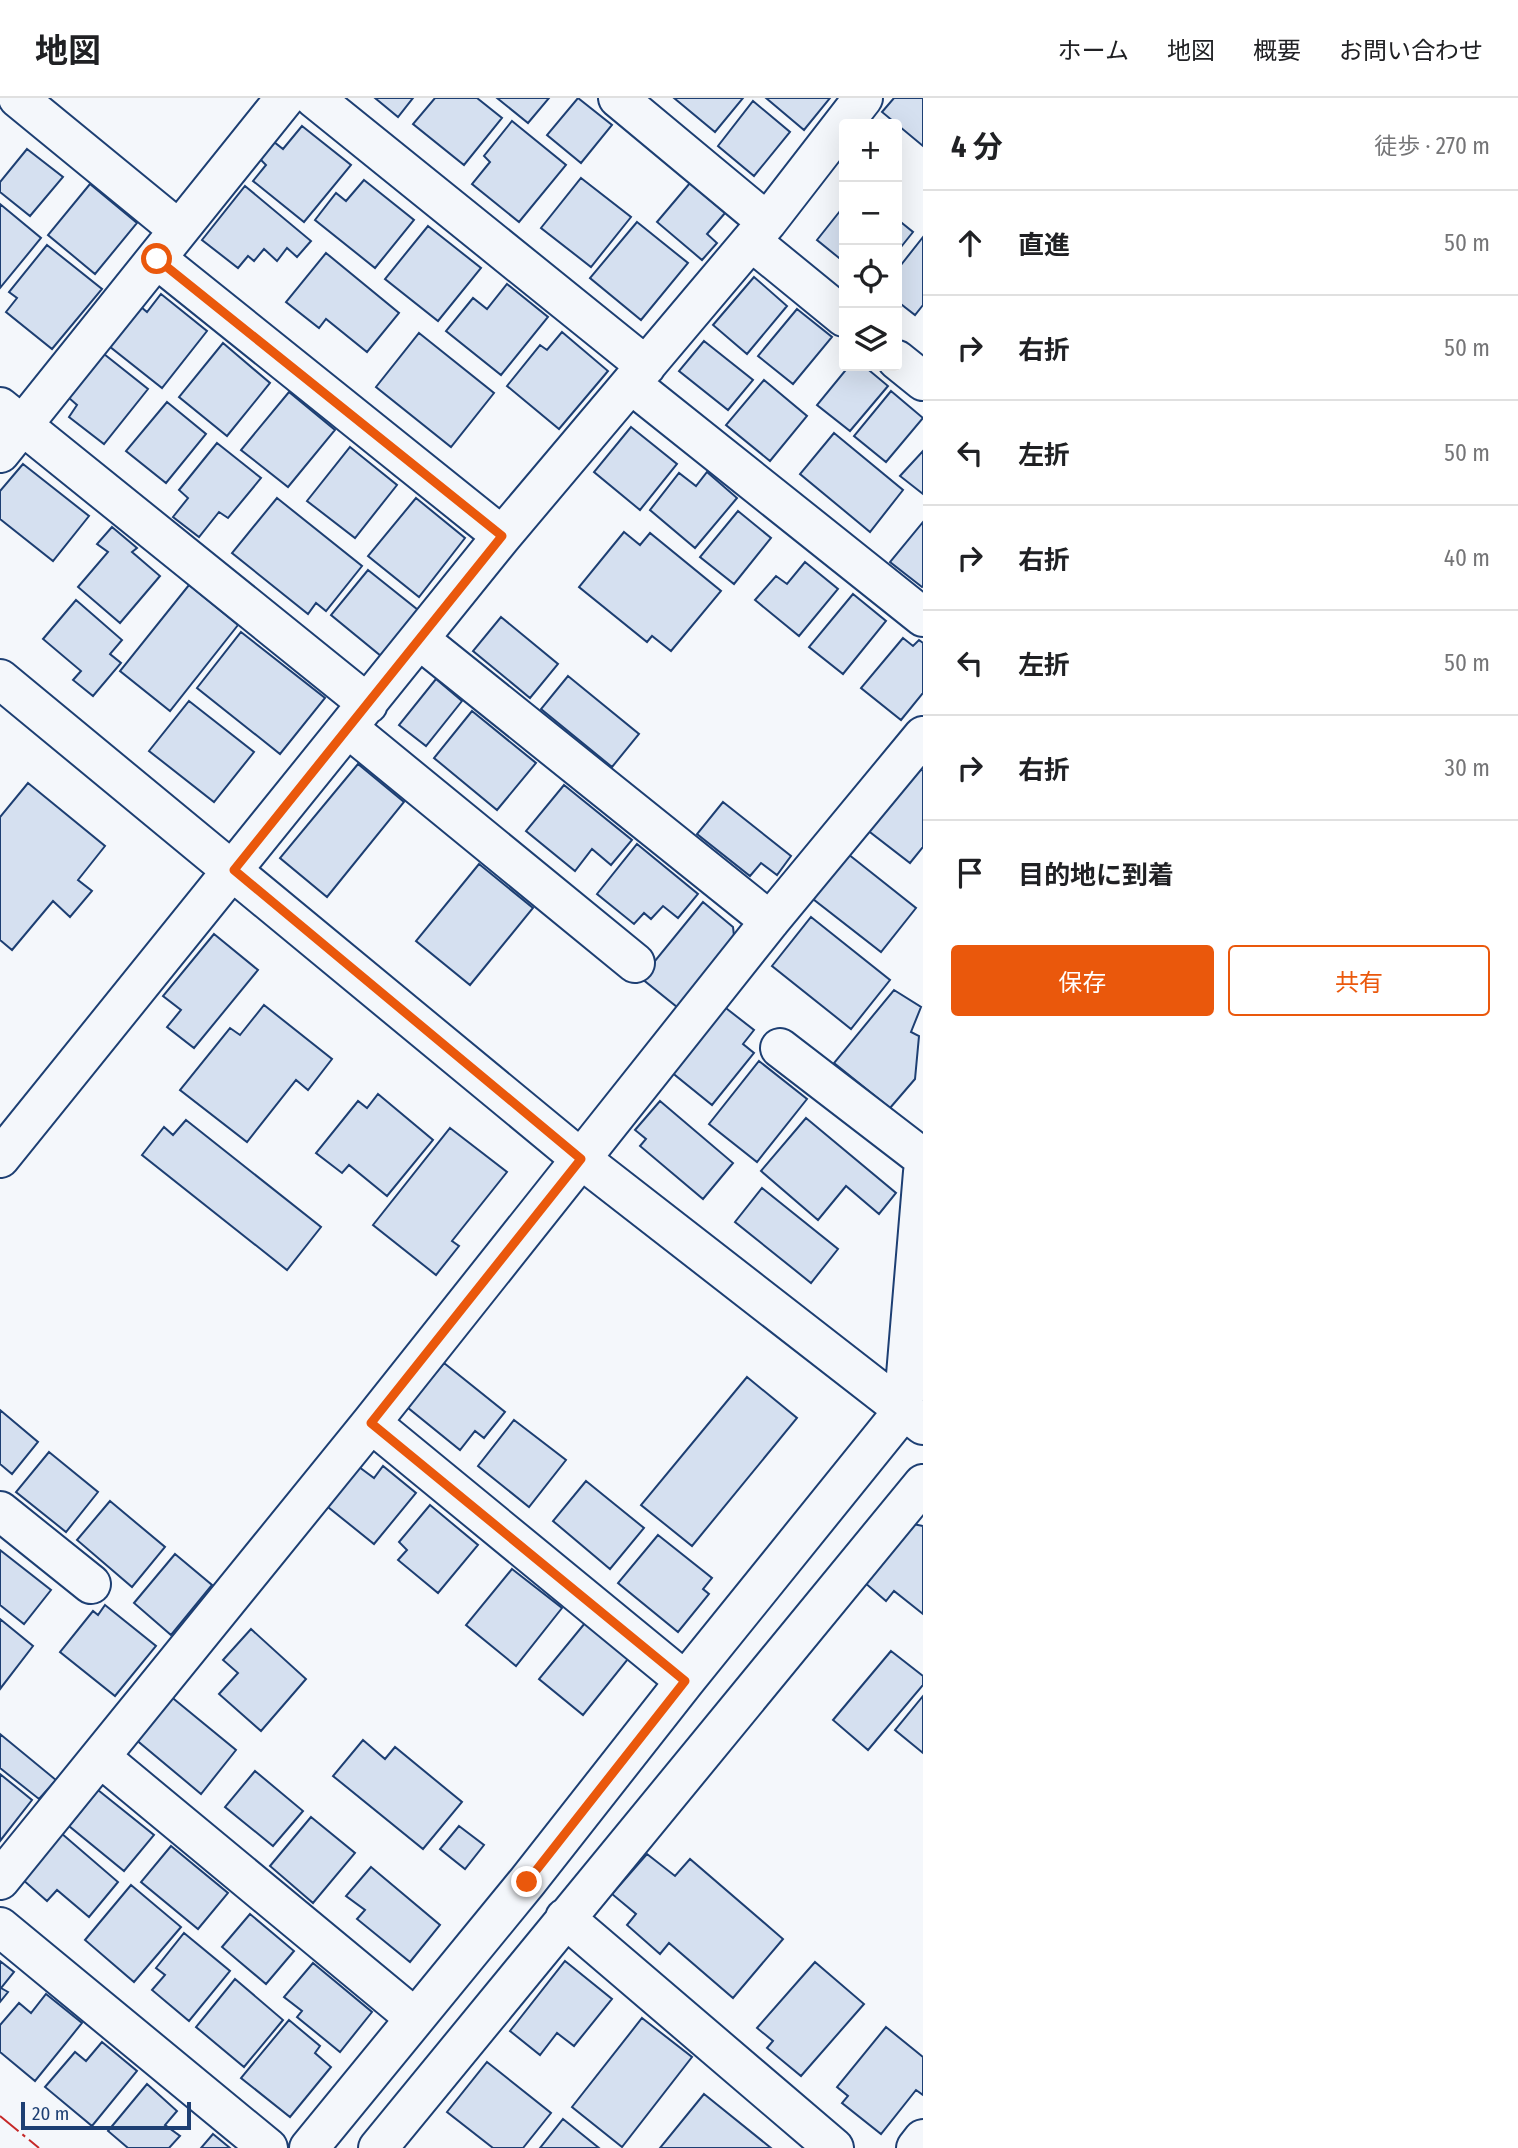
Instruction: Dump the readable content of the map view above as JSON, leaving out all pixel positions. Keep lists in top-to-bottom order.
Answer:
{
  "scale_bar": "20 m",
  "page": {
    "header": "地図",
    "nav": [
      "ホーム",
      "地図",
      "概要",
      "お問い合わせ"
    ],
    "heading": ["4 分", "徒歩 · 270 m"],
    "map_buttons": ["+", "−"],
    "list": [
      ["直進", "50 m"],
      ["右折", "50 m"],
      ["左折", "50 m"],
      ["右折", "40 m"],
      ["左折", "50 m"],
      ["右折", "30 m"],
      "目的地に到着"
    ],
    "buttons": ["保存", "共有"],
    "scale": "20 m"
  }
}
